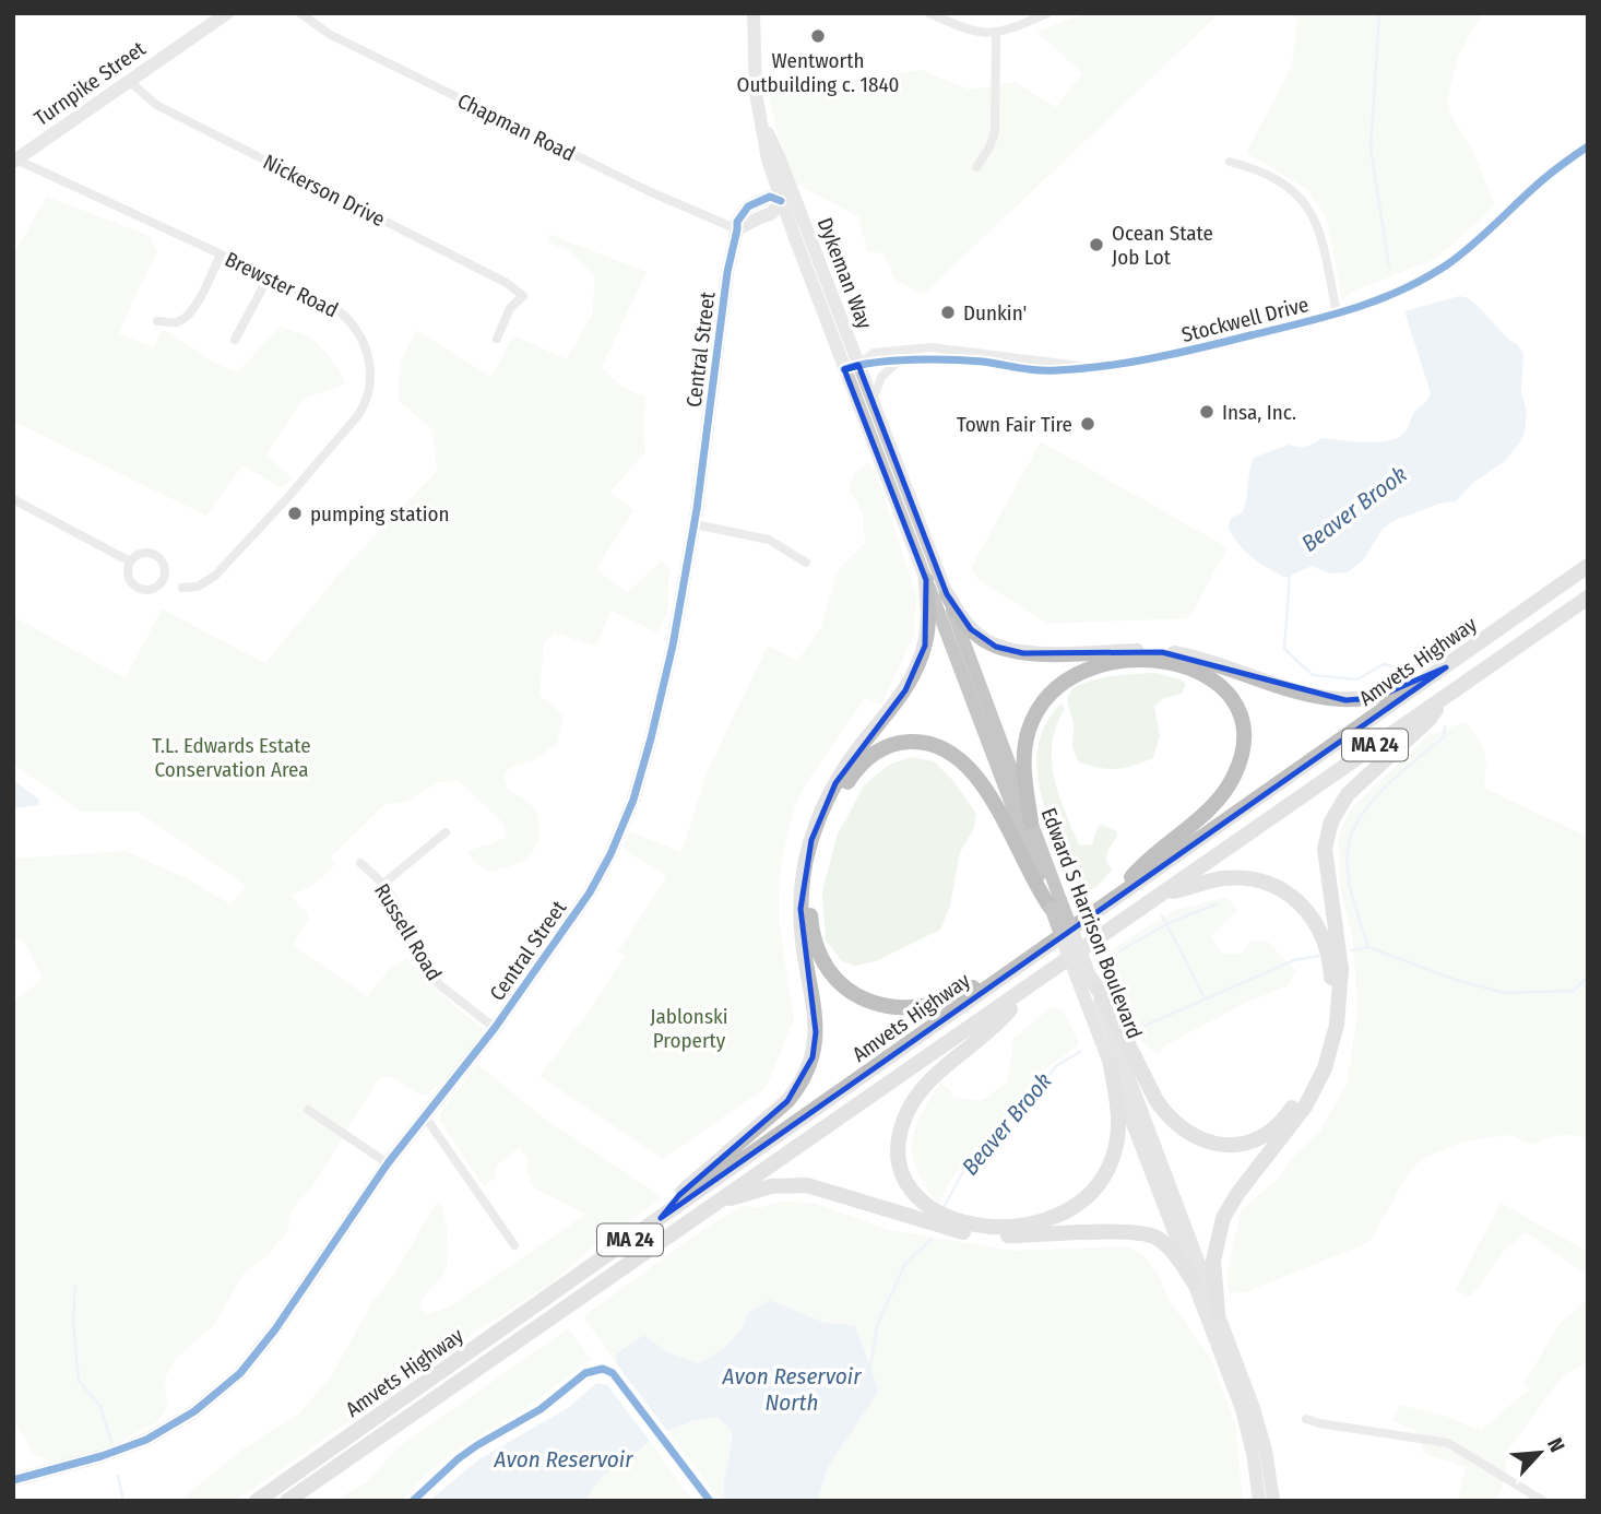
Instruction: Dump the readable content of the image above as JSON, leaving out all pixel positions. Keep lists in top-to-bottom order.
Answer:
{
  "streets": {
    "highway": ["Amvets Highway", "MA 24"],
    "main road": ["Edward S Harrison Boulevard"],
    "street": [
      "Turnpike Street",
      "Chapman Road",
      "Nickerson Drive",
      "Dykeman Way",
      "Brewster Road",
      "Stockwell Drive",
      "Central Street",
      "Russell Road"
    ]
  },
  "crossings": [
    ["Turnpike Street", "Nickerson Drive"],
    ["Turnpike Street", "Brewster Road"],
    ["Chapman Road", "Central Street"],
    ["Dykeman Way", "Stockwell Drive"],
    ["Dykeman Way", "Edward S Harrison Boulevard"],
    ["Stockwell Drive", "Edward S Harrison Boulevard"],
    ["Central Street", "Russell Road"]
  ],
  "water": ["Beaver Brook", "Avon Reservoir North", "Avon Reservoir"],
  "parks": ["T.L. Edwards Estate Conservation Area", "Jablonski Property"],
  "places": [
    "Wentworth Outbuilding c. 1840",
    "Ocean State Job Lot",
    "Dunkin'",
    "Insa, Inc.",
    "Town Fair Tire",
    "pumping station"
  ],
  "north": "top right"
}
